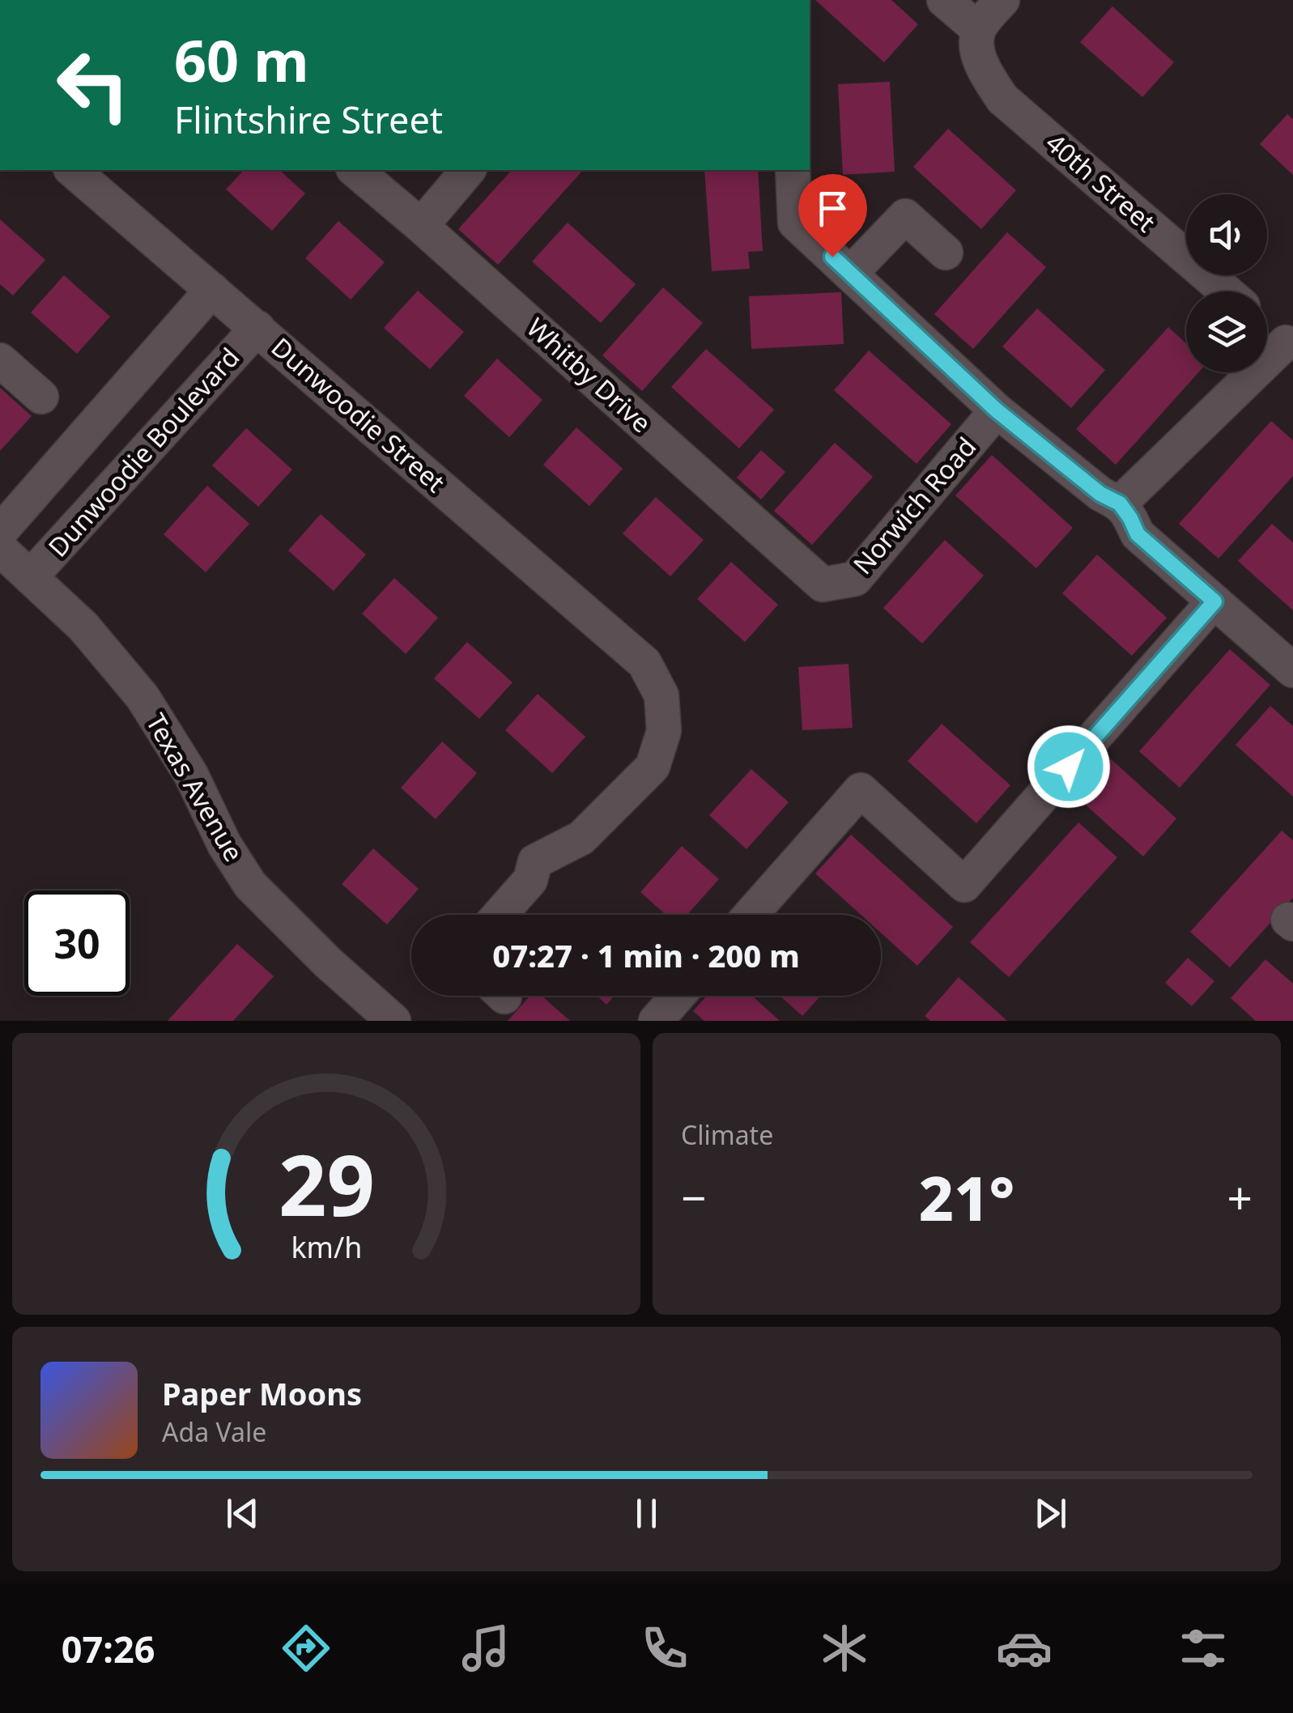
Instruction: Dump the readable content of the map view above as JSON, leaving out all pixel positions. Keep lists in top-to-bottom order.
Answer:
{
  "streets": {
    "street": [
      "40th Street",
      "Whitby Drive",
      "Dunwoodie Street",
      "Dunwoodie Boulevard",
      "Norwich Road",
      "Texas Avenue"
    ]
  },
  "crossings": [
    ["Whitby Drive", "Norwich Road"],
    ["Dunwoodie Street", "Dunwoodie Boulevard"],
    ["Dunwoodie Boulevard", "Texas Avenue"]
  ],
  "page": {
    "turn": ["60 m", "Flintshire Street"],
    "limit": "30",
    "trip": "07:27 · 1 min · 200 m",
    "tile": "Climate",
    "heat": ["−", "21°", "+"],
    "song": ["Paper Moons", "Ada Vale"],
    "tabs": "07:26",
    "gauge": ["29", "km/h"]
  }
}
